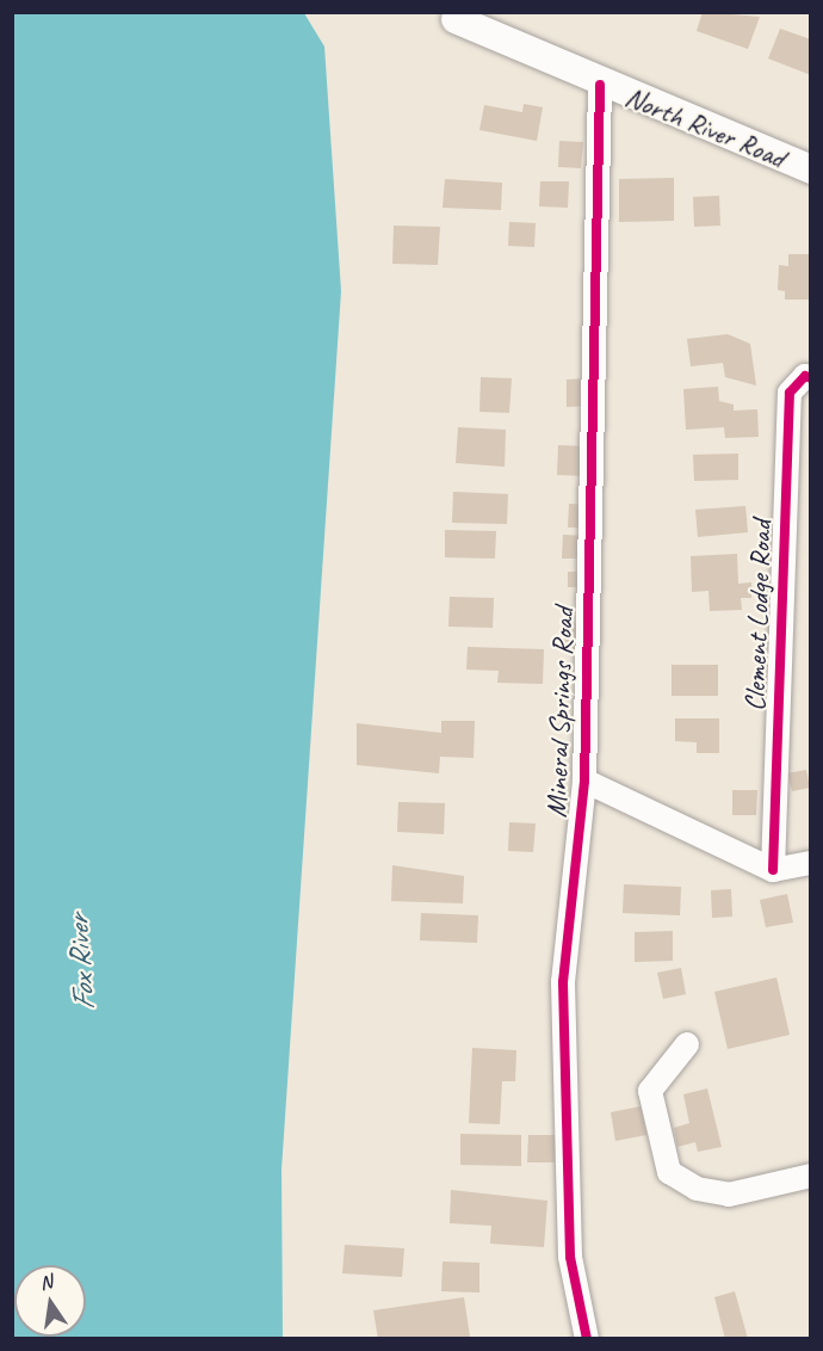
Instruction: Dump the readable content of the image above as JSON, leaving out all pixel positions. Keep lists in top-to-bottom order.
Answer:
{
  "streets": {
    "street": ["North River Road", "Clement Lodge Road", "Mineral Springs Road"]
  },
  "crossings": [
    ["North River Road", "Mineral Springs Road"]
  ],
  "water": ["Fox River"],
  "north": "top"
}
